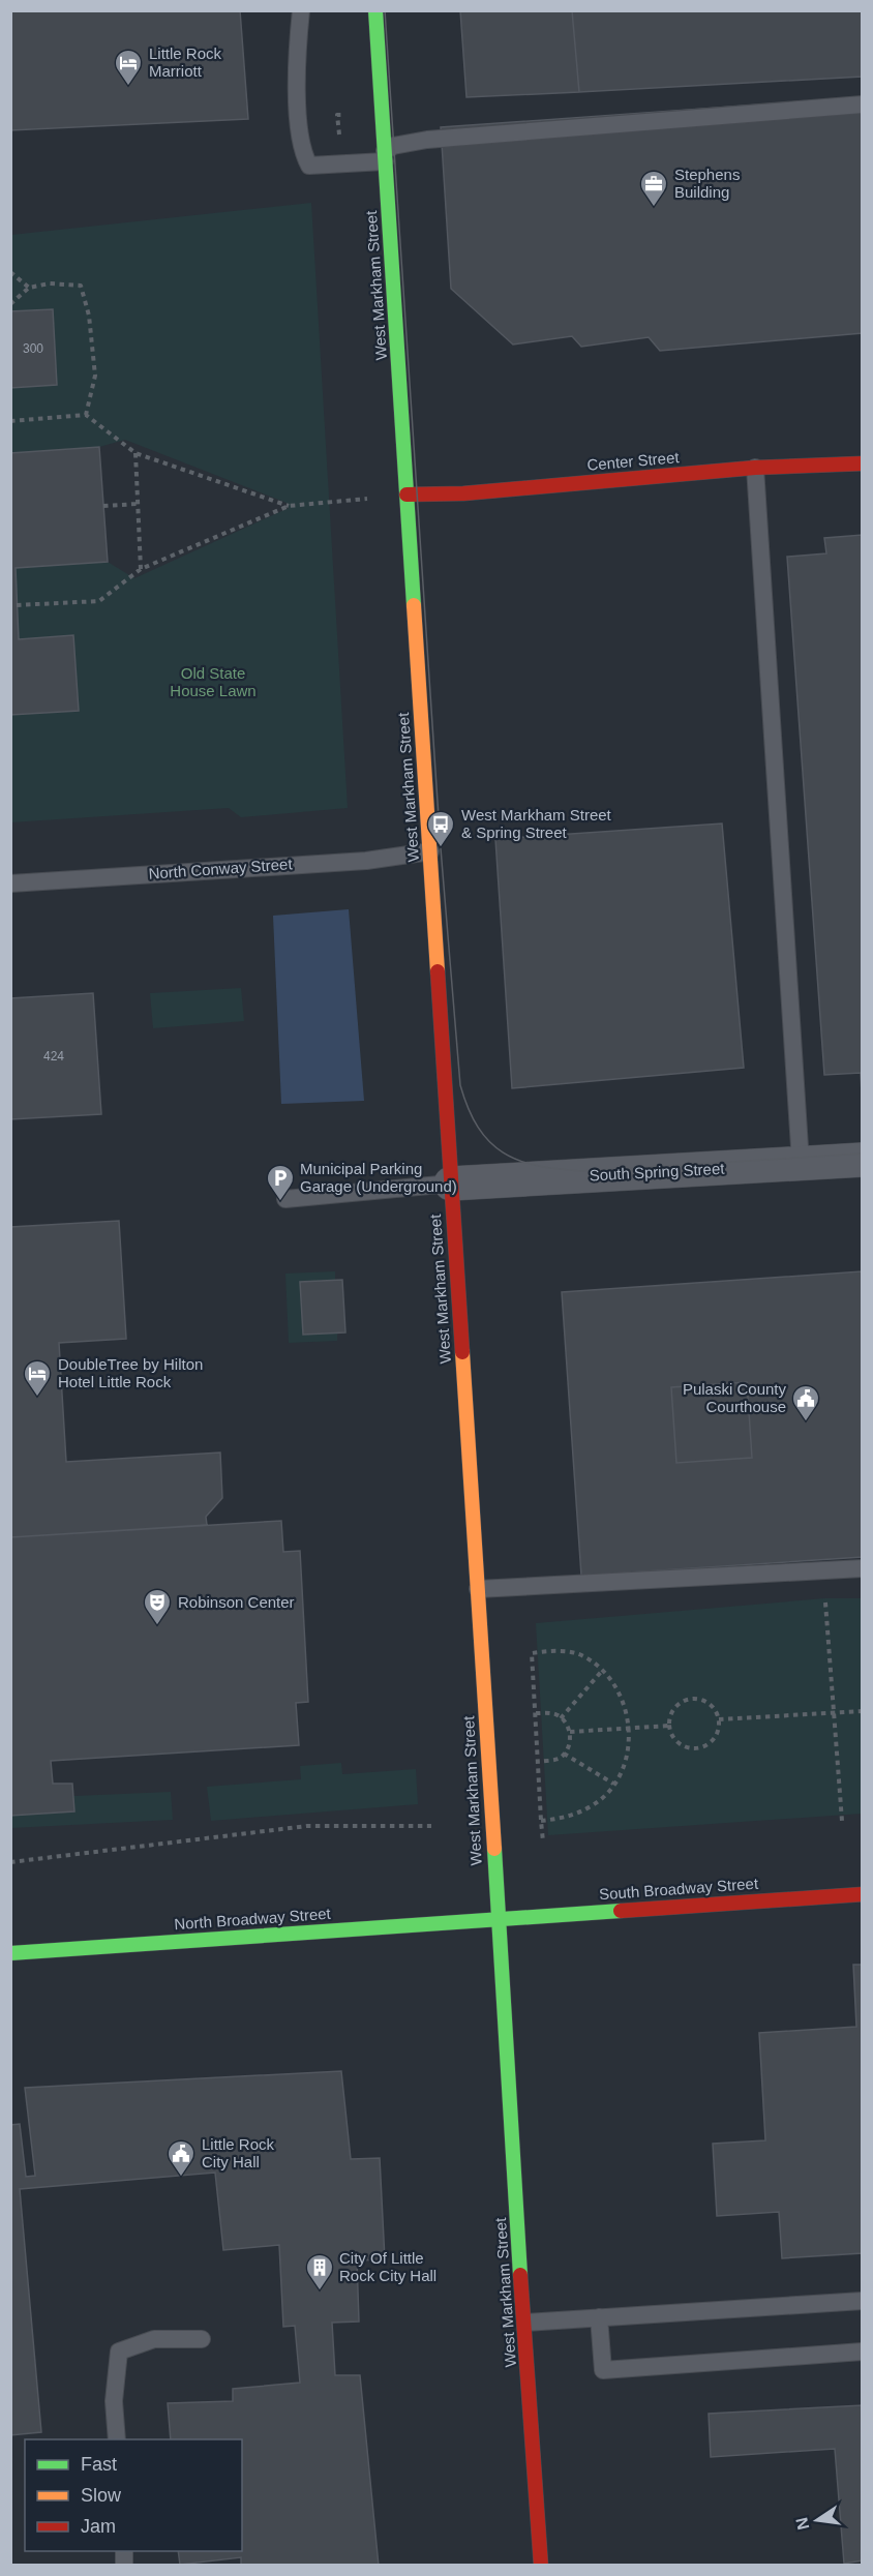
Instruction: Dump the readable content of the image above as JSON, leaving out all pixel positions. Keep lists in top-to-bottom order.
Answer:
{
  "streets": {
    "street": [
      "West Markham Street",
      "Center Street",
      "South Spring Street",
      "South Broadway Street",
      "North Broadway Street"
    ],
    "lane": ["North Conway Street"]
  },
  "crossings": [
    ["West Markham Street", "Center Street"],
    ["West Markham Street", "North Conway Street"],
    ["West Markham Street", "South Spring Street"],
    ["West Markham Street", "South Broadway Street"],
    ["West Markham Street", "North Broadway Street"],
    ["South Broadway Street", "North Broadway Street"]
  ],
  "parks": ["Old State House Lawn"],
  "places": {
    "hotel": ["Little Rock Marriott", "DoubleTree by Hilton Hotel Little Rock"],
    "office": ["Stephens Building"],
    "bus stop": ["West Markham Street & Spring Street"],
    "parking": ["Municipal Parking Garage (Underground)"],
    "public building": ["Pulaski County Courthouse", "Little Rock City Hall"],
    "theatre": ["Robinson Center"],
    "building": ["City Of Little Rock City Hall"]
  },
  "house_numbers": ["300", "424"],
  "legend": ["Fast", "Slow", "Jam"],
  "north": "left"
}
